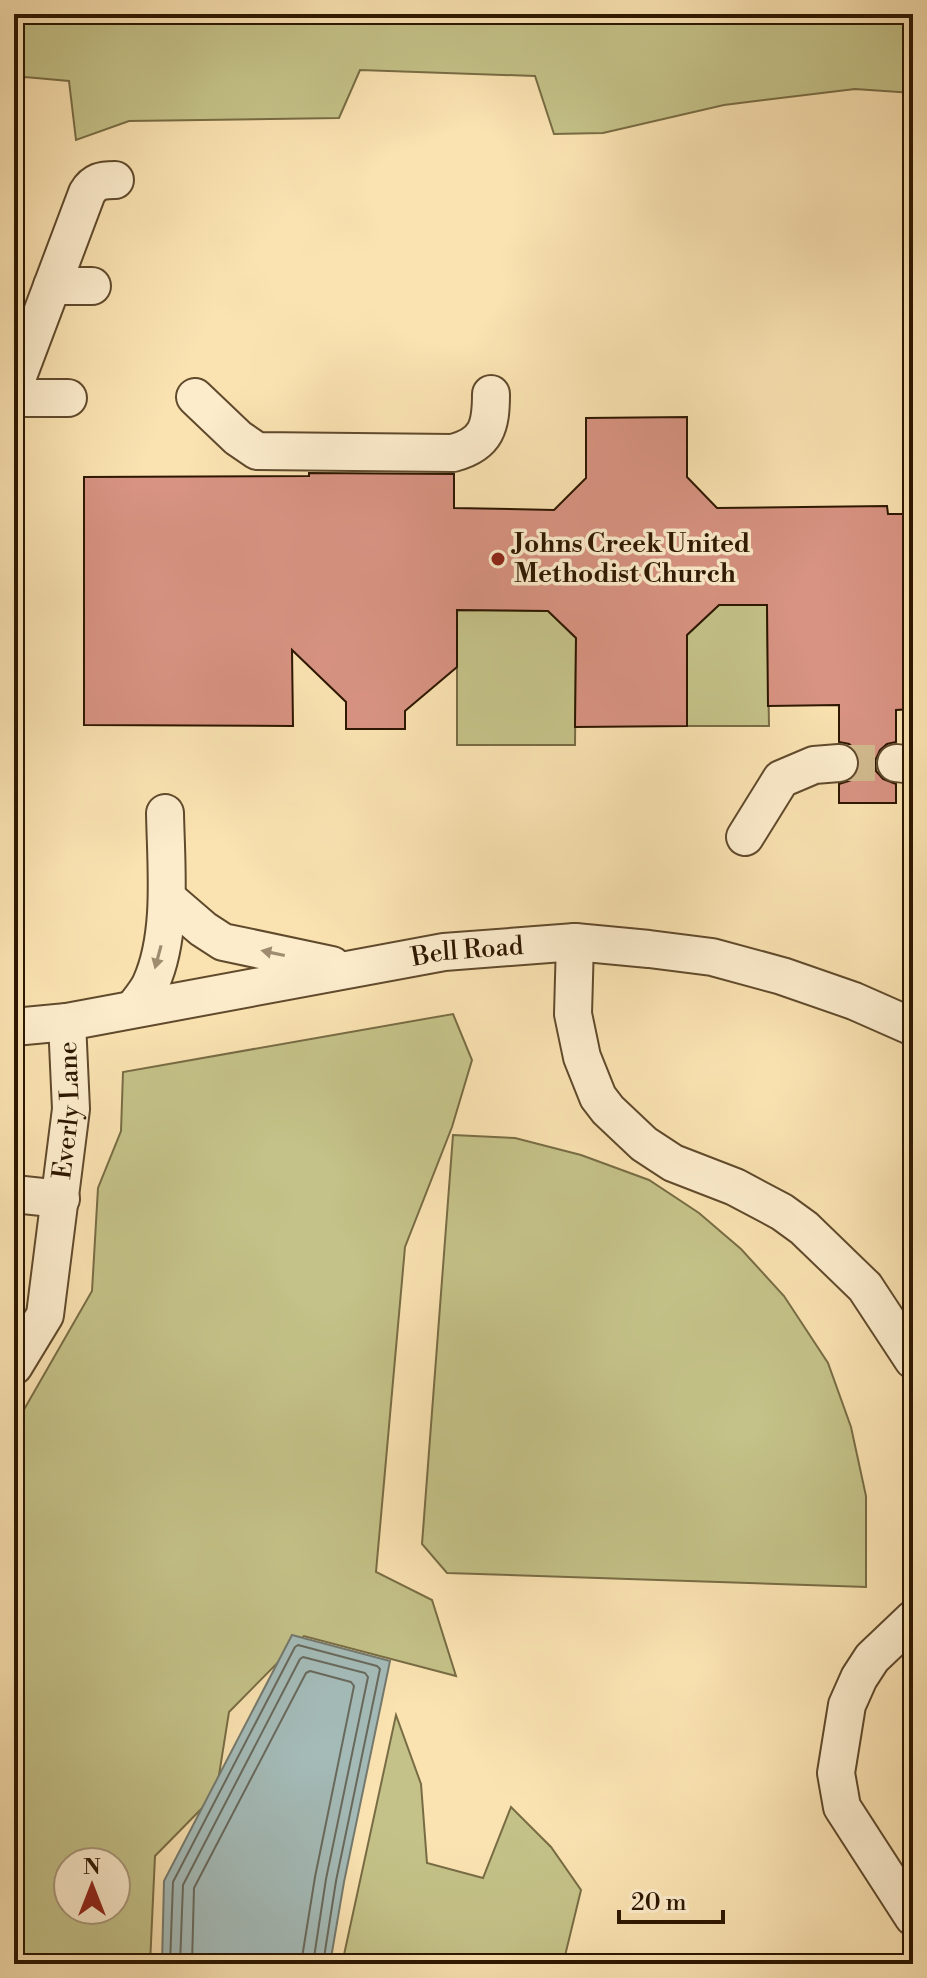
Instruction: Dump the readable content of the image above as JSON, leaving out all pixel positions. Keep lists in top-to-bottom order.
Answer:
{
  "streets": {
    "street": ["Bell Road", "Everly Lane"]
  },
  "crossings": [
    ["Bell Road", "Everly Lane"]
  ],
  "places": ["Johns Creek United Methodist Church"],
  "scale_bar": "20 m",
  "north": "top"
}
